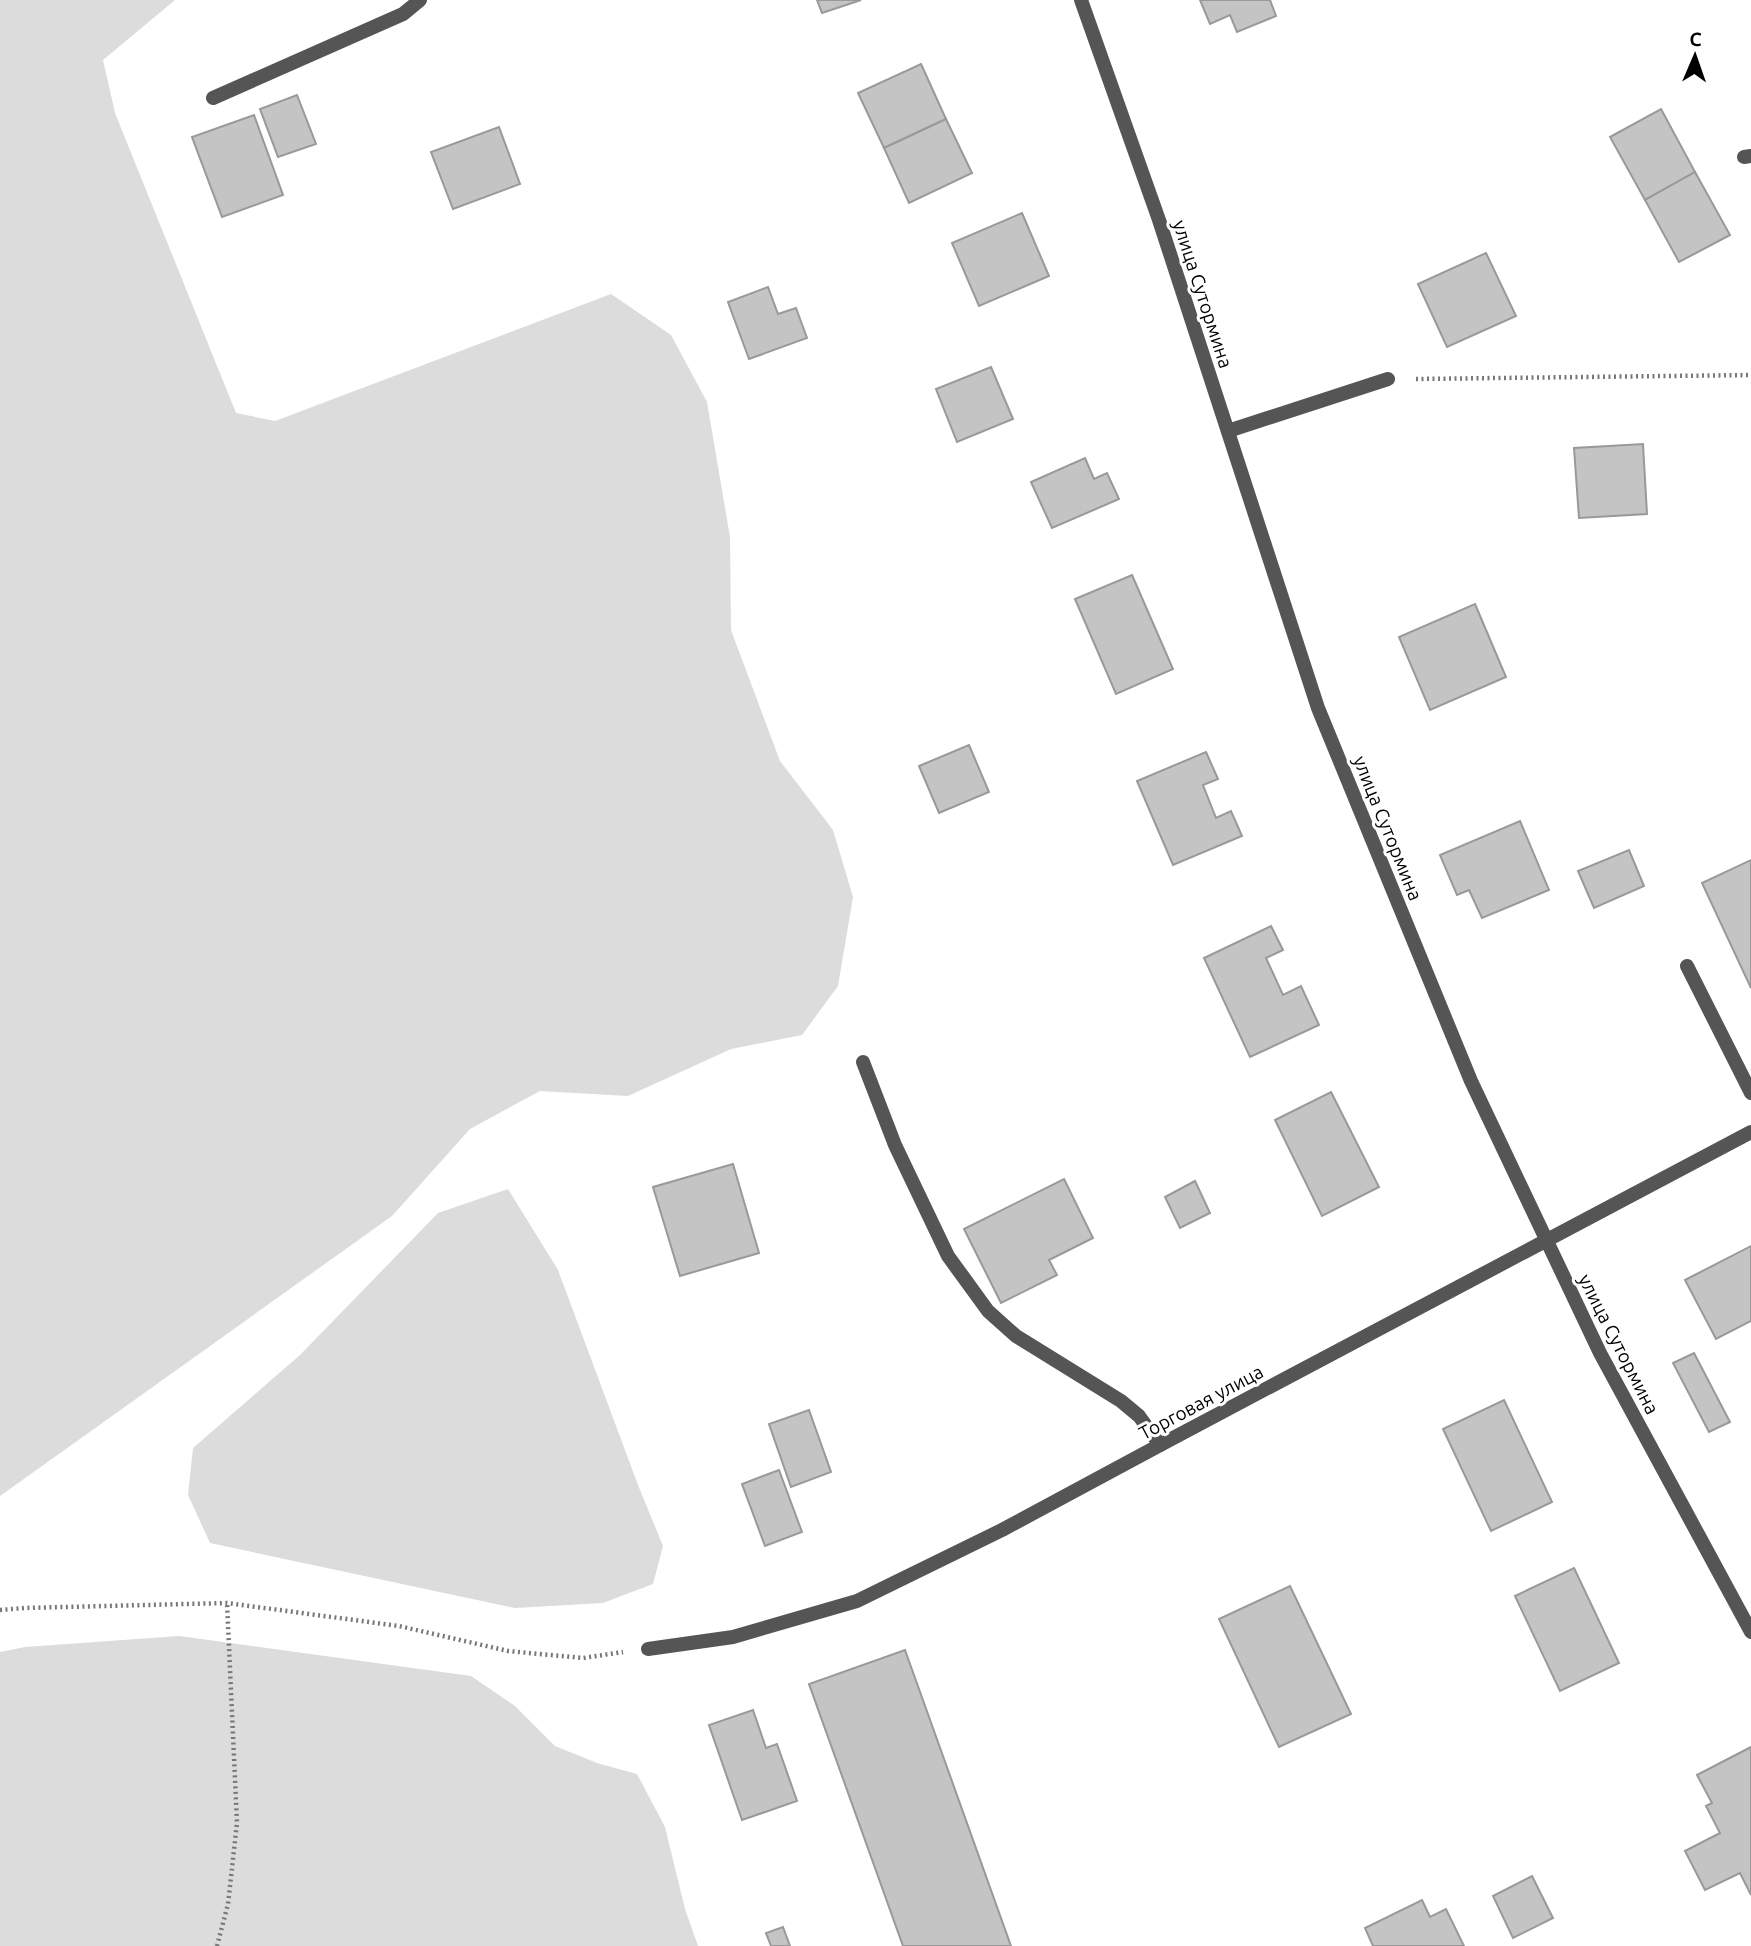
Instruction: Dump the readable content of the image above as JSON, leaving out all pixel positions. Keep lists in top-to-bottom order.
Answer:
{
  "streets": {
    "street": ["улица Сутормина", "Торговая улица"]
  },
  "crossings": [
    ["улица Сутормина", "Торговая улица"]
  ],
  "north": "top"
}
